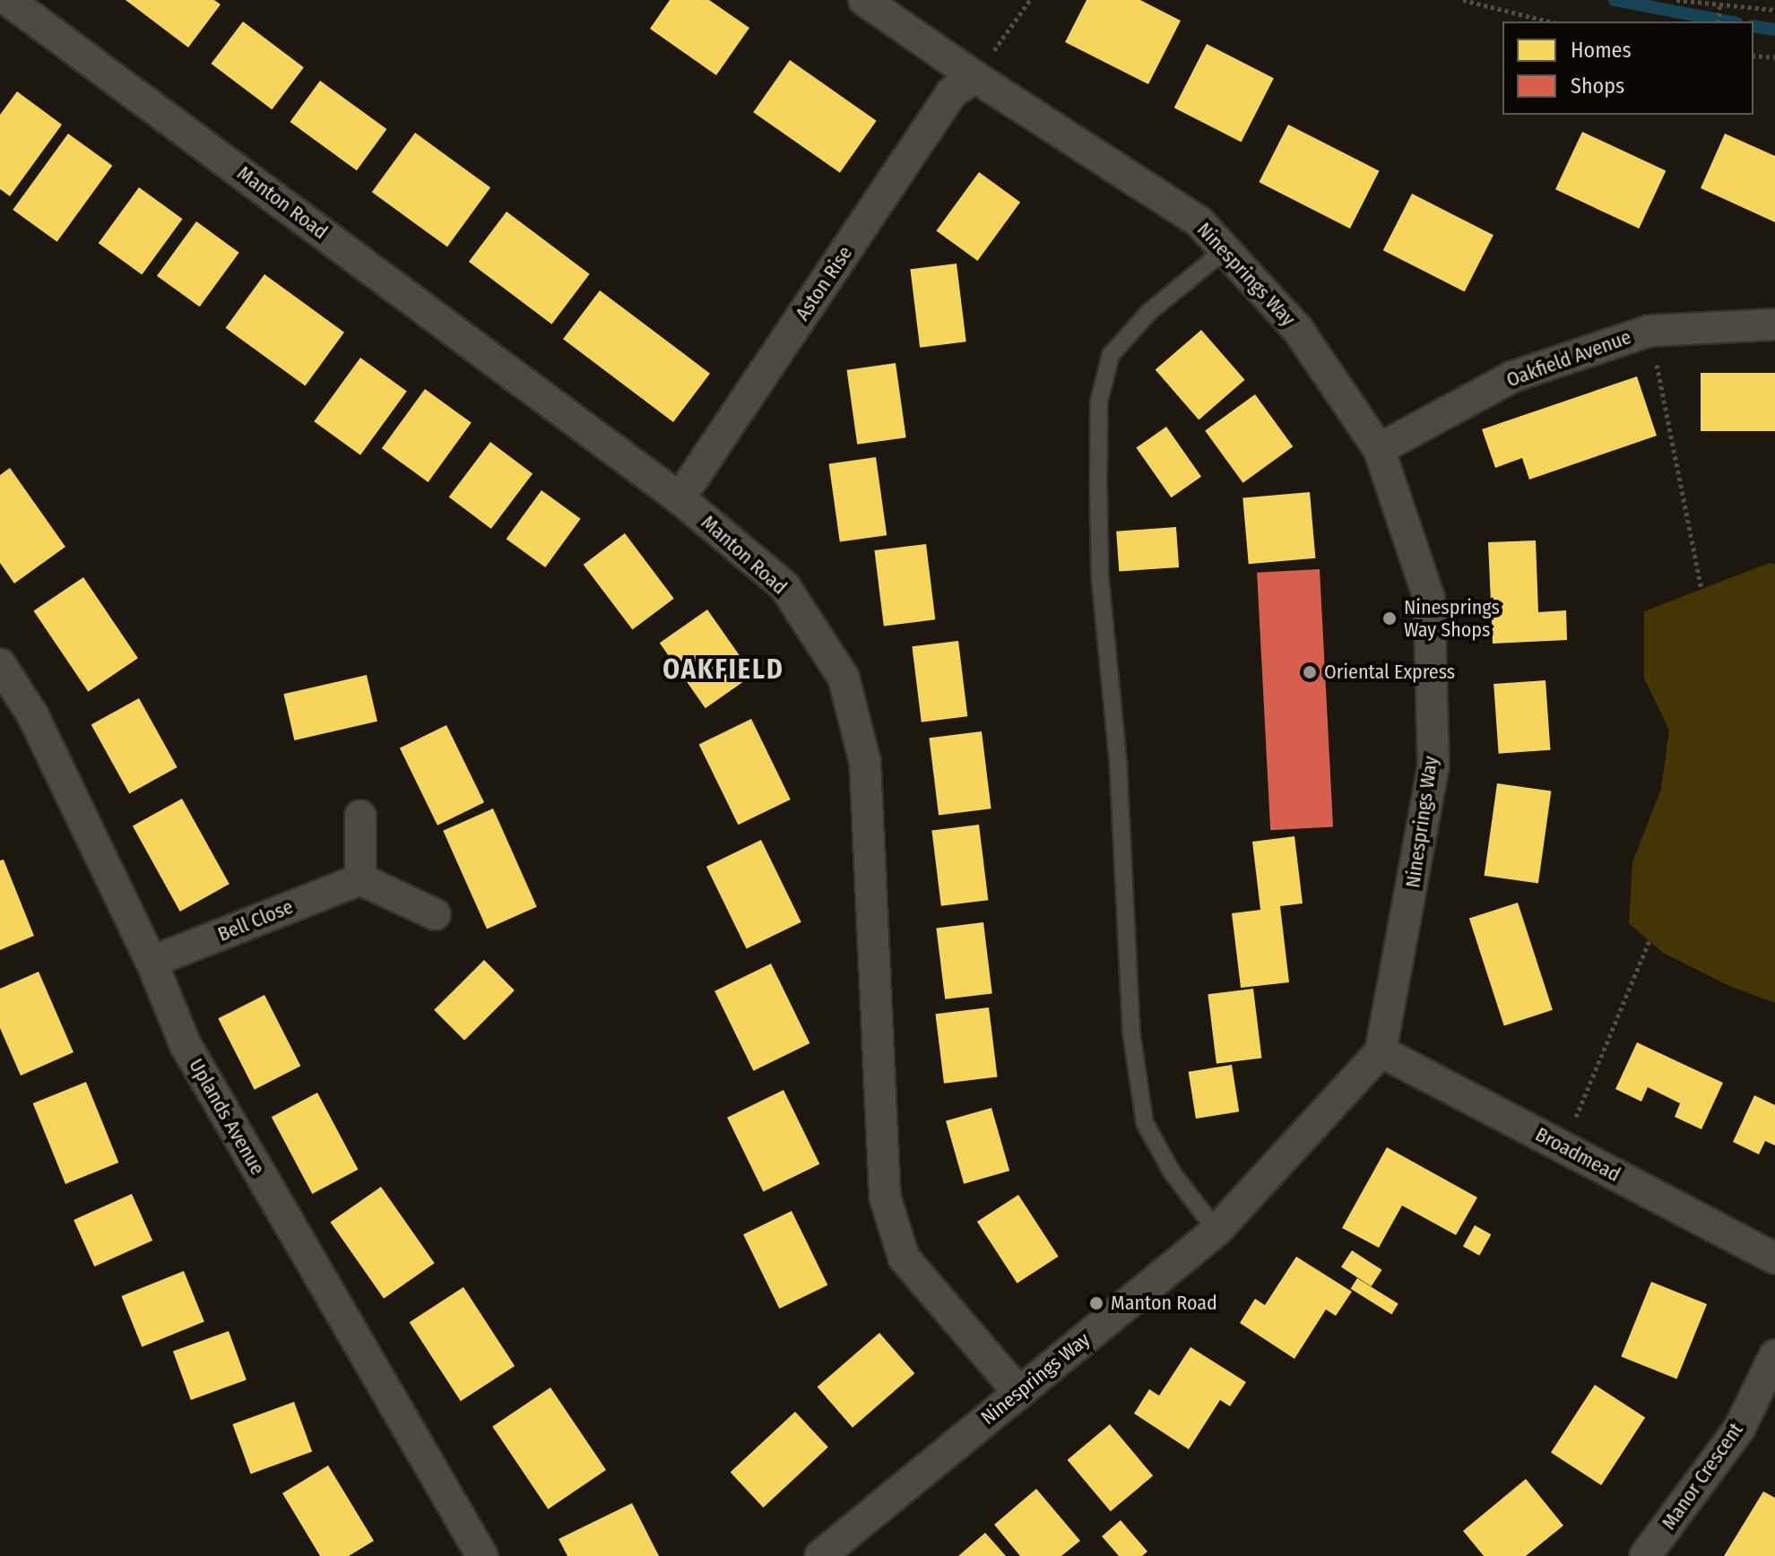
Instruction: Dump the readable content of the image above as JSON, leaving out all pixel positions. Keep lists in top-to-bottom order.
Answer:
{
  "streets": {
    "street": [
      "Manton Road",
      "Ninesprings Way",
      "Aston Rise",
      "Oakfield Avenue",
      "Bell Close",
      "Uplands Avenue",
      "Broadmead",
      "Manor Crescent"
    ]
  },
  "crossings": [
    ["Manton Road", "Ninesprings Way"],
    ["Manton Road", "Aston Rise"],
    ["Ninesprings Way", "Aston Rise"],
    ["Ninesprings Way", "Oakfield Avenue"],
    ["Ninesprings Way", "Broadmead"],
    ["Bell Close", "Uplands Avenue"]
  ],
  "districts": ["OAKFIELD"],
  "places": ["Ninesprings Way Shops", "Oriental Express", "Manton Road"],
  "legend": ["Homes", "Shops"]
}
